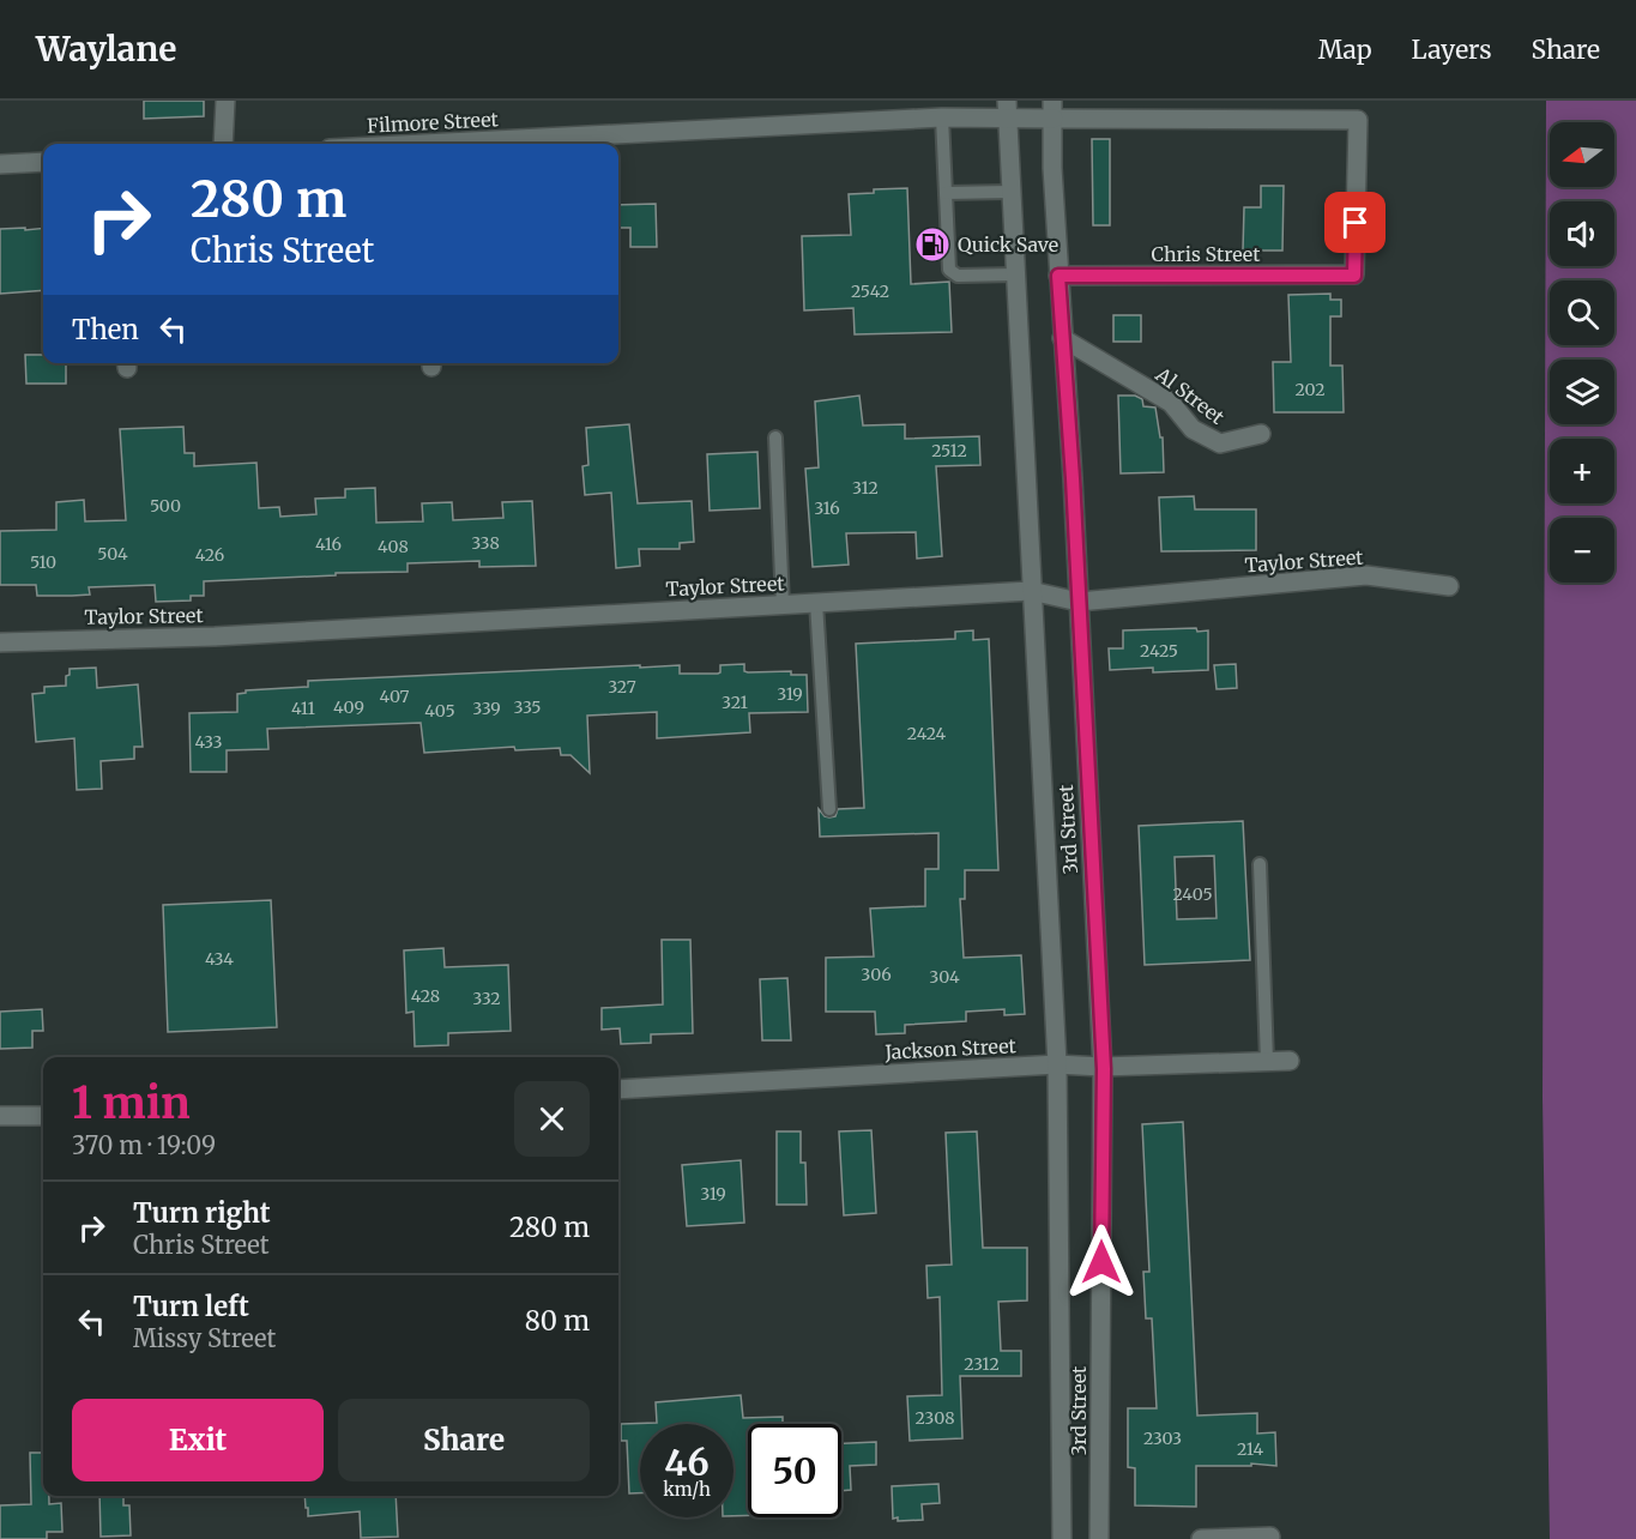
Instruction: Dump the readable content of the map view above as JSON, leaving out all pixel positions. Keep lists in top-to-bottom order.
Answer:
{
  "streets": {
    "street": [
      "Filmore Street",
      "Chris Street",
      "Al Street",
      "Taylor Street",
      "3rd Street",
      "Jackson Street"
    ]
  },
  "crossings": [
    ["Filmore Street", "Chris Street"],
    ["Filmore Street", "3rd Street"],
    ["Chris Street", "3rd Street"],
    ["Al Street", "3rd Street"],
    ["Taylor Street", "3rd Street"],
    ["3rd Street", "Jackson Street"]
  ],
  "places": {
    "fuel station": ["Quick Save"]
  },
  "house_numbers": [
    "2542",
    "202",
    "2512",
    "312",
    "500",
    "316",
    "338",
    "416",
    "408",
    "504",
    "426",
    "510",
    "2425",
    "327",
    "319",
    "407",
    "321",
    "409",
    "335",
    "411",
    "339",
    "405",
    "2424",
    "433",
    "2405",
    "434",
    "306",
    "304",
    "428",
    "332",
    "319",
    "2312",
    "2308",
    "2303",
    "214"
  ],
  "north": "left",
  "page": {
    "header": "Waylane",
    "nav": ["Map", "Layers", "Share"],
    "map_buttons": ["+", "−"],
    "turn": ["280 m", "Chris Street"],
    "then": "Then",
    "heading": ["1 min", "370 m · 19:09"],
    "list": [
      {
        "name": "Turn right",
        "note": "Chris Street",
        "value": "280 m"
      },
      {
        "name": "Turn left",
        "note": "Missy Street",
        "value": "80 m"
      }
    ],
    "buttons": ["Exit", "Share"],
    "speed": "46 km/h",
    "limit": "50"
  }
}
